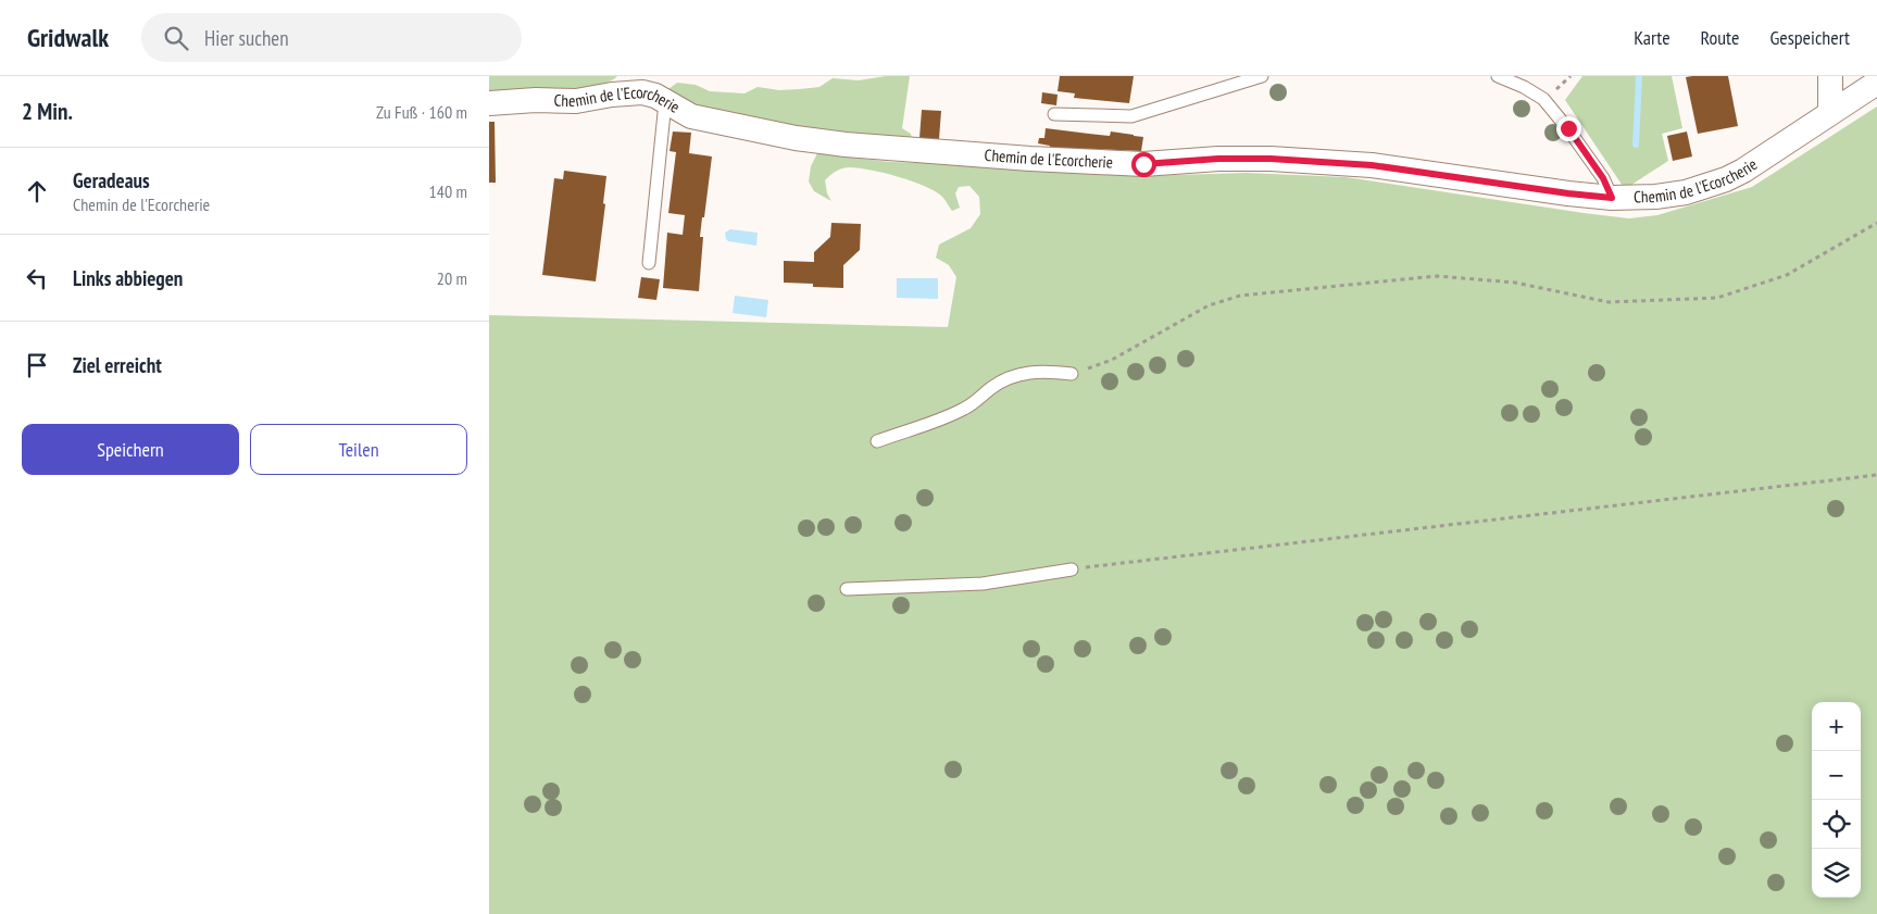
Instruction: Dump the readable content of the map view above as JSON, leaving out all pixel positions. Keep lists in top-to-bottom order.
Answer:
{
  "streets": {
    "street": ["Chemin de l'Ecorcherie"]
  },
  "page": {
    "header": "Gridwalk",
    "search": "Hier suchen",
    "nav": ["Karte", "Route", "Gespeichert"],
    "heading": ["2 Min.", "Zu Fuß · 160 m"],
    "list": [
      ["Geradeaus", "Chemin de l'Ecorcherie", "140 m"],
      ["Links abbiegen", "20 m"],
      "Ziel erreicht"
    ],
    "buttons": ["Speichern", "Teilen"],
    "map_buttons": ["+", "−"]
  }
}
